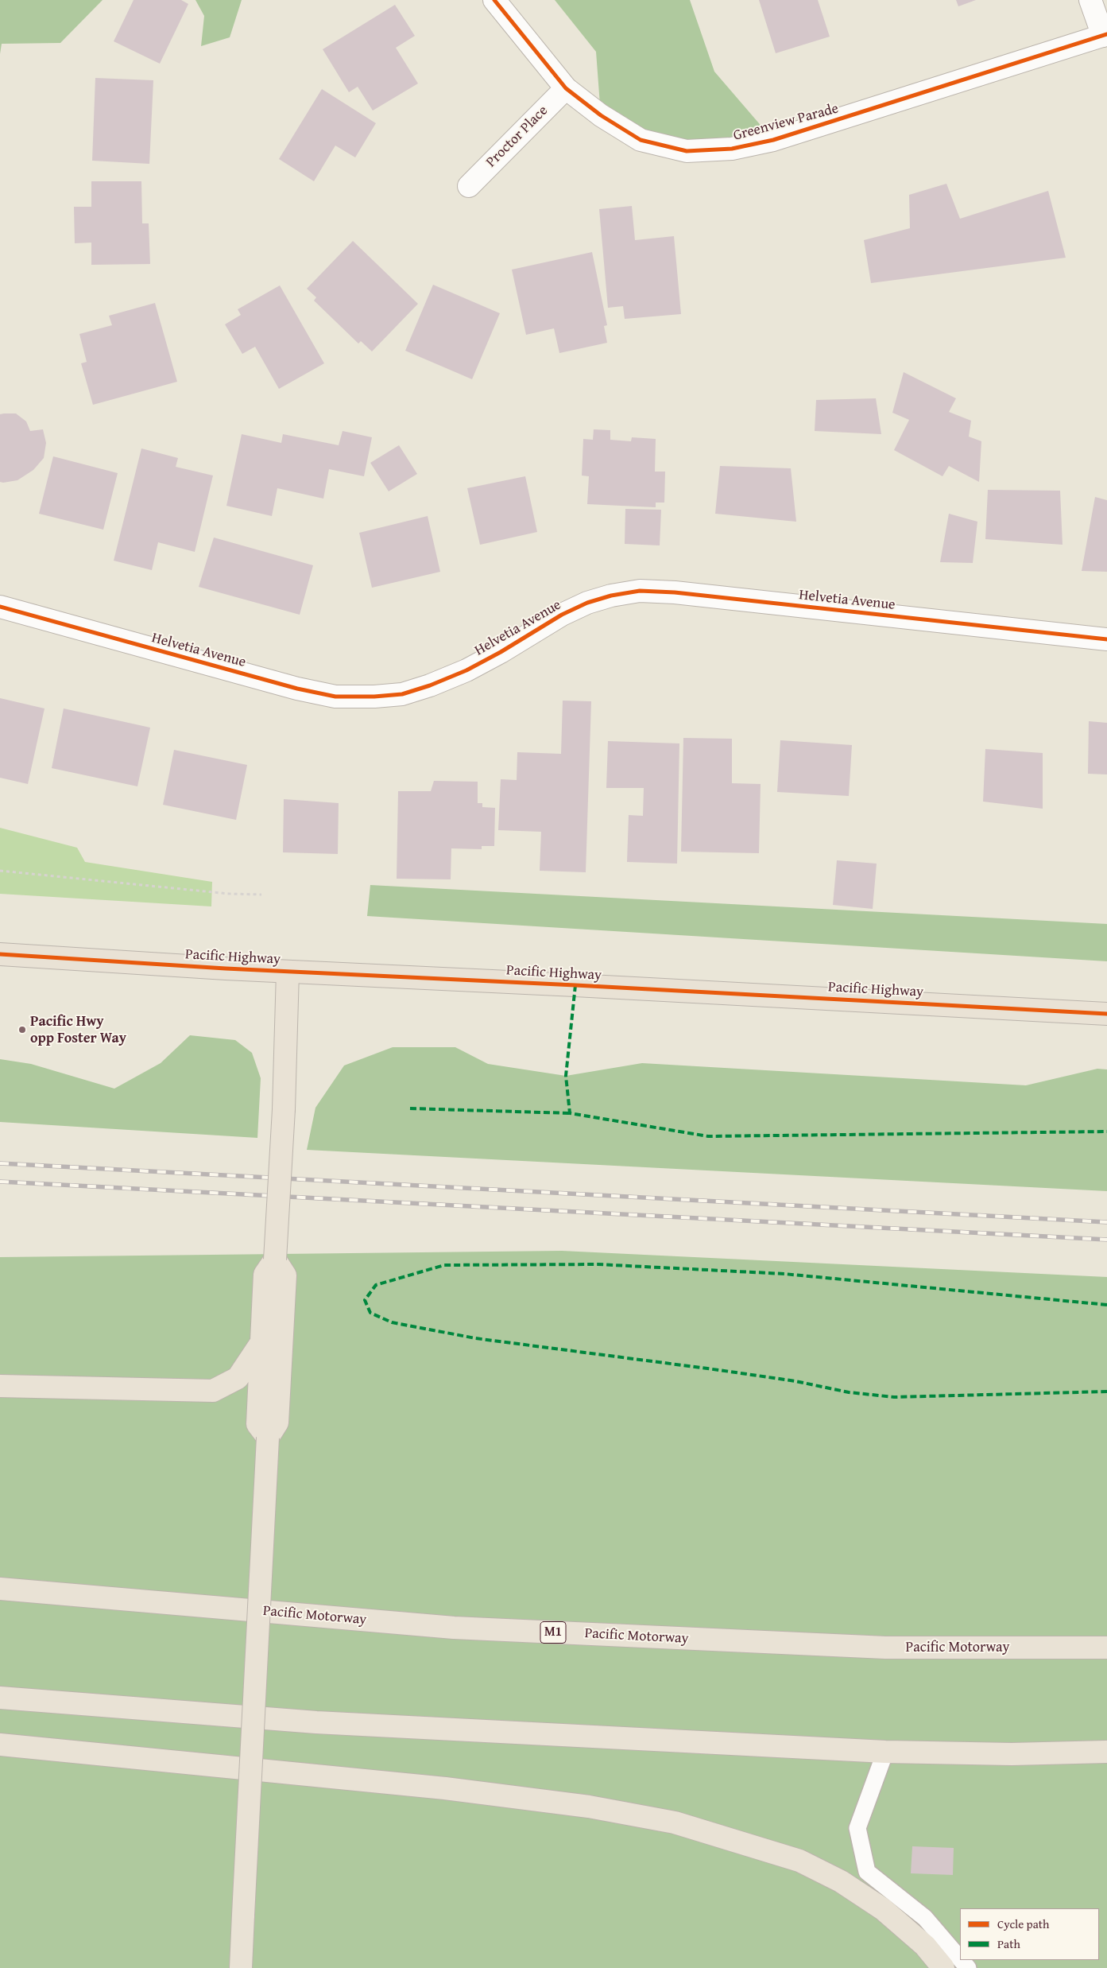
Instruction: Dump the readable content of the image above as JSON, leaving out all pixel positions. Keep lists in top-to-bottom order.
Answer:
{
  "streets": {
    "main road": ["Pacific Highway", "Pacific Motorway", "M1"],
    "street": ["Greenview Parade", "Proctor Place", "Helvetia Avenue"]
  },
  "crossings": [
    ["Greenview Parade", "Proctor Place"]
  ],
  "places": ["Pacific Hwy opp Foster Way"],
  "legend": ["Cycle path", "Path"]
}
